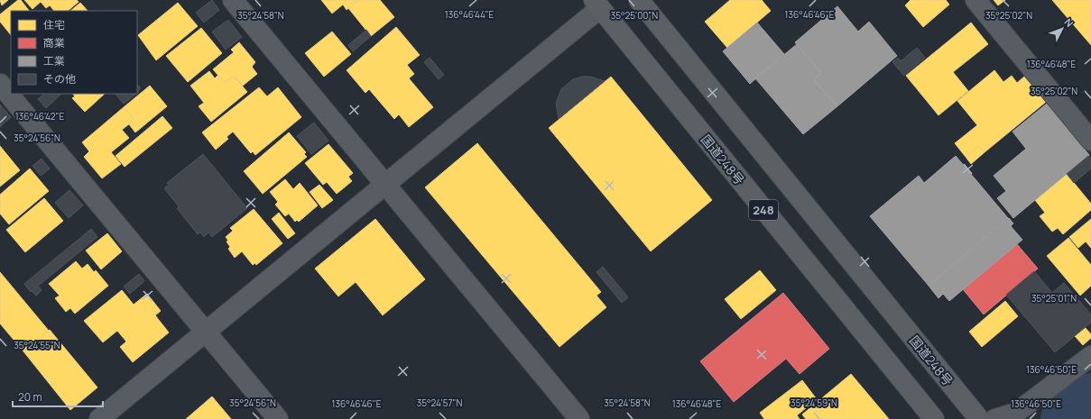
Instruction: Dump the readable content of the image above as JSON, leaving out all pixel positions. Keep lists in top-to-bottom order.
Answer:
{
  "streets": {
    "highway": ["国道248号", "248"]
  },
  "legend": [
    "住宅",
    "商業",
    "工業",
    "その他"
  ],
  "scale_bar": "20 m",
  "north": "top right",
  "coordinates": [
    "136°46'44\"E",
    "136°46'46\"E",
    "35°24'58\"N",
    "35°25'00\"N",
    "35°25'02\"N",
    "136°46'48\"E",
    "136°46'42\"E",
    "35°24'56\"N",
    "35°25'01\"N",
    "35°24'55\"N",
    "136°46'50\"E",
    "35°24'57\"N",
    "35°24'59\"N"
  ]
}
